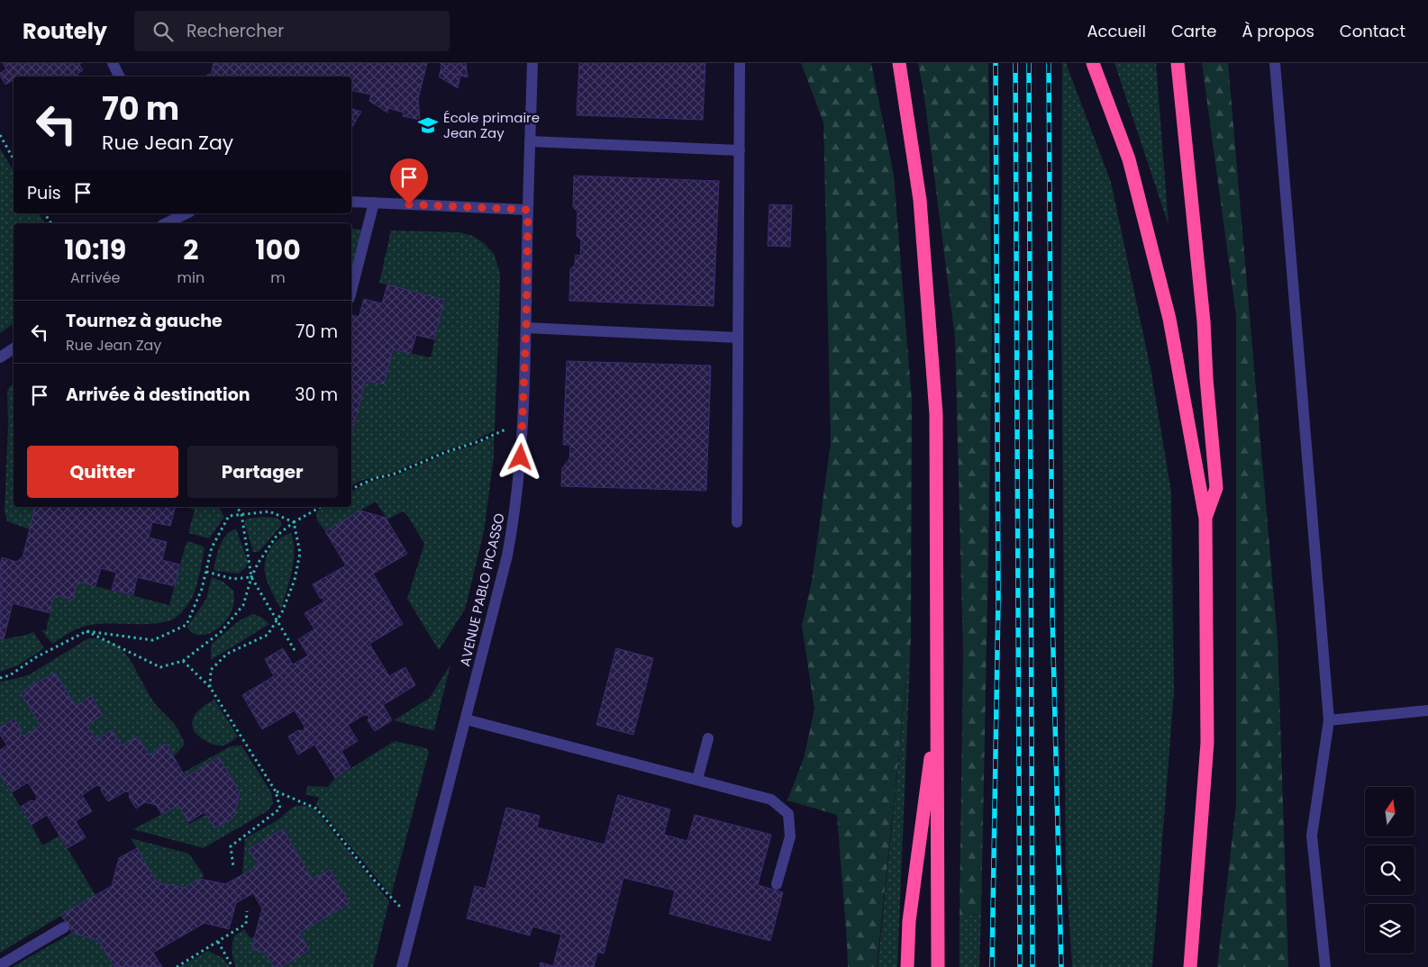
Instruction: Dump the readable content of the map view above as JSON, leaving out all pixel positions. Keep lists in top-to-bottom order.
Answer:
{
  "streets": {
    "street": ["AVENUE PABLO PICASSO"]
  },
  "places": {
    "school or university": ["École primaire Jean Zay"]
  },
  "north": "top",
  "page": {
    "header": "Routely",
    "search": "Rechercher",
    "nav": [
      "Accueil",
      "Carte",
      "À propos",
      "Contact"
    ],
    "turn": ["70 m", "Rue Jean Zay"],
    "then": "Puis",
    "eta": [
      "10:19",
      "Arrivée",
      "2",
      "min",
      "100",
      "m"
    ],
    "list": [
      {
        "name": "Tournez à gauche",
        "note": "Rue Jean Zay",
        "value": "70 m"
      },
      {
        "name": "Arrivée à destination",
        "value": "30 m"
      }
    ],
    "buttons": ["Quitter", "Partager"]
  }
}
